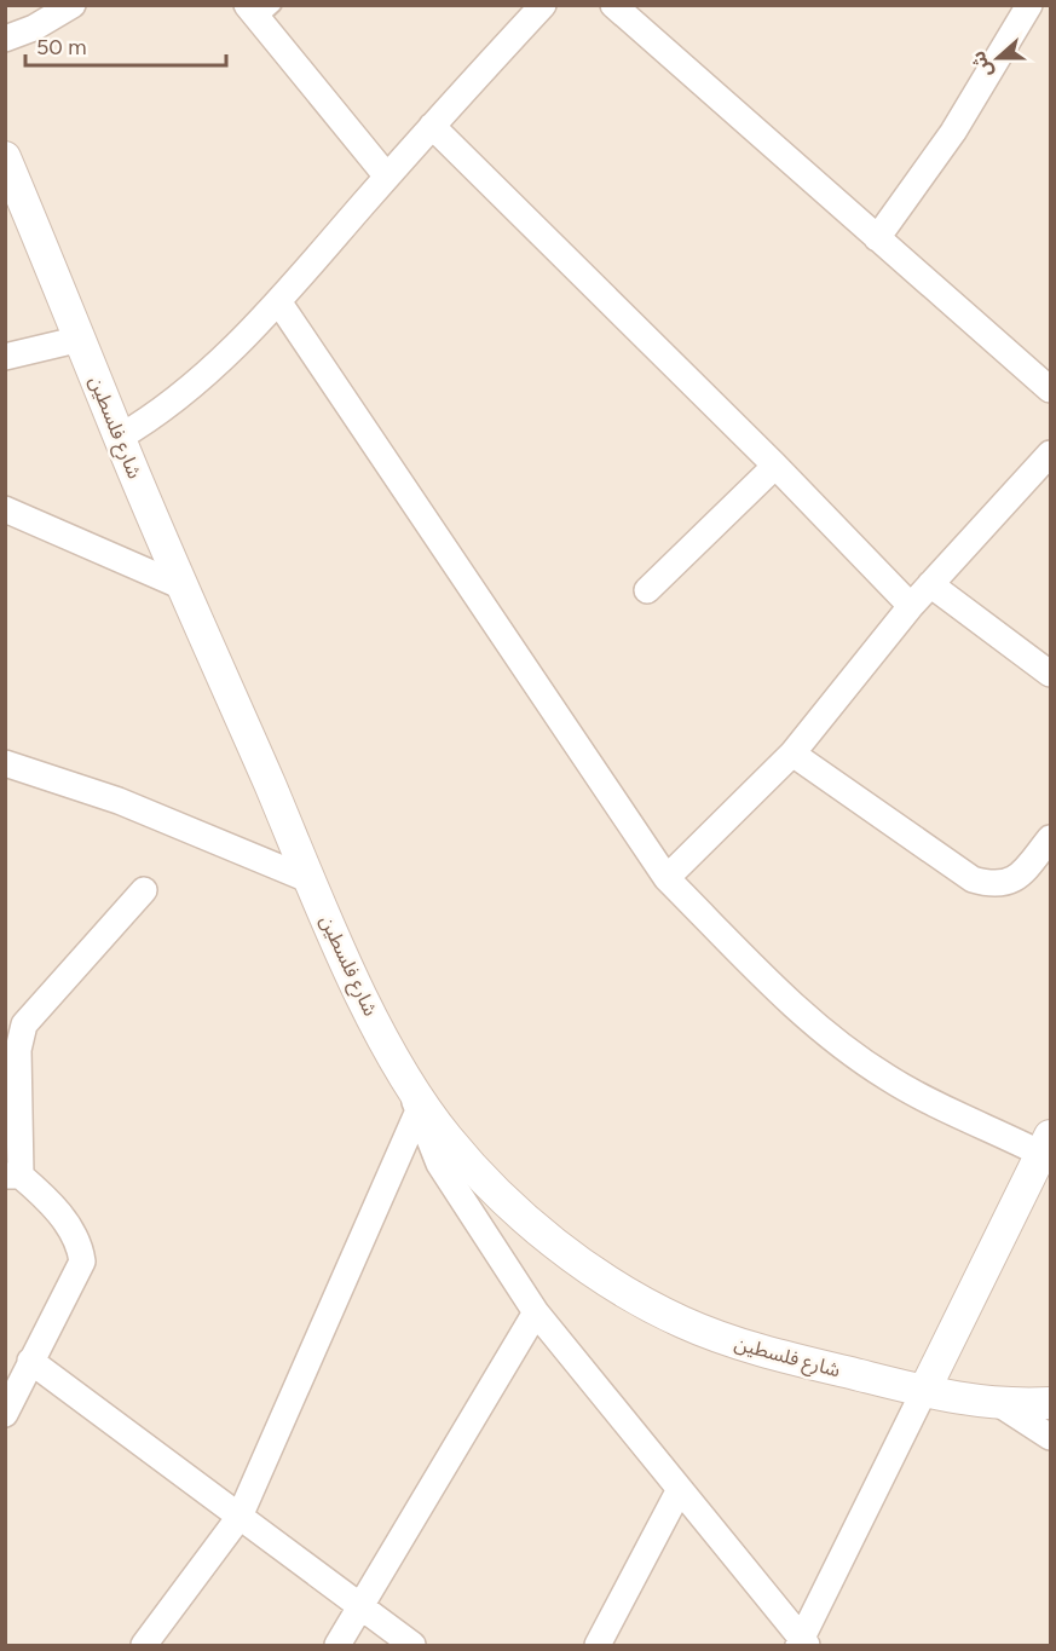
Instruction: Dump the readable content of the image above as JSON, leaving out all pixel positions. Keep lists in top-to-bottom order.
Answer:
{
  "streets": {
    "street": ["شارع فلسطين"]
  },
  "scale_bar": "50 m",
  "north": "left"
}
